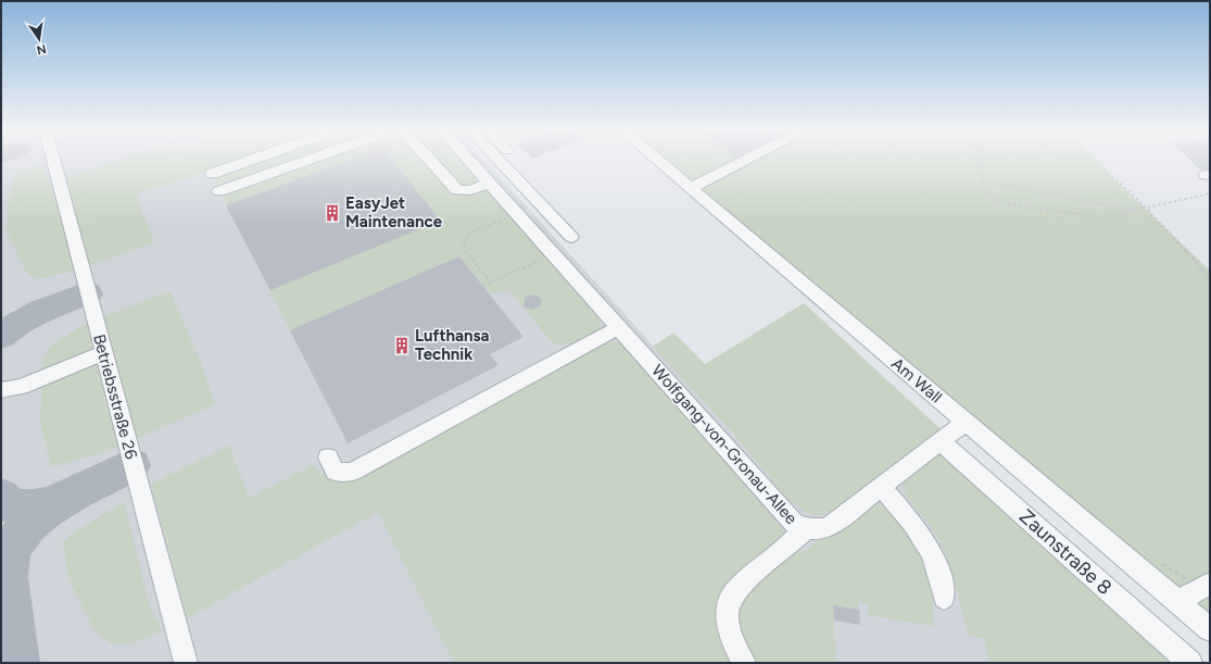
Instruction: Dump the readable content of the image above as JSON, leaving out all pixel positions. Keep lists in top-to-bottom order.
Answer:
{
  "streets": {
    "street": [
      "Am Wall",
      "Betriebsstraße 26",
      "Wolfgang-von-Gronau-Allee",
      "Zaunstraße 8"
    ]
  },
  "crossings": [
    ["Am Wall", "Wolfgang-von-Gronau-Allee"],
    ["Wolfgang-von-Gronau-Allee", "Zaunstraße 8"]
  ],
  "places": {
    "building": ["EasyJet Maintenance", "Lufthansa Technik"]
  },
  "north": "bottom"
}
